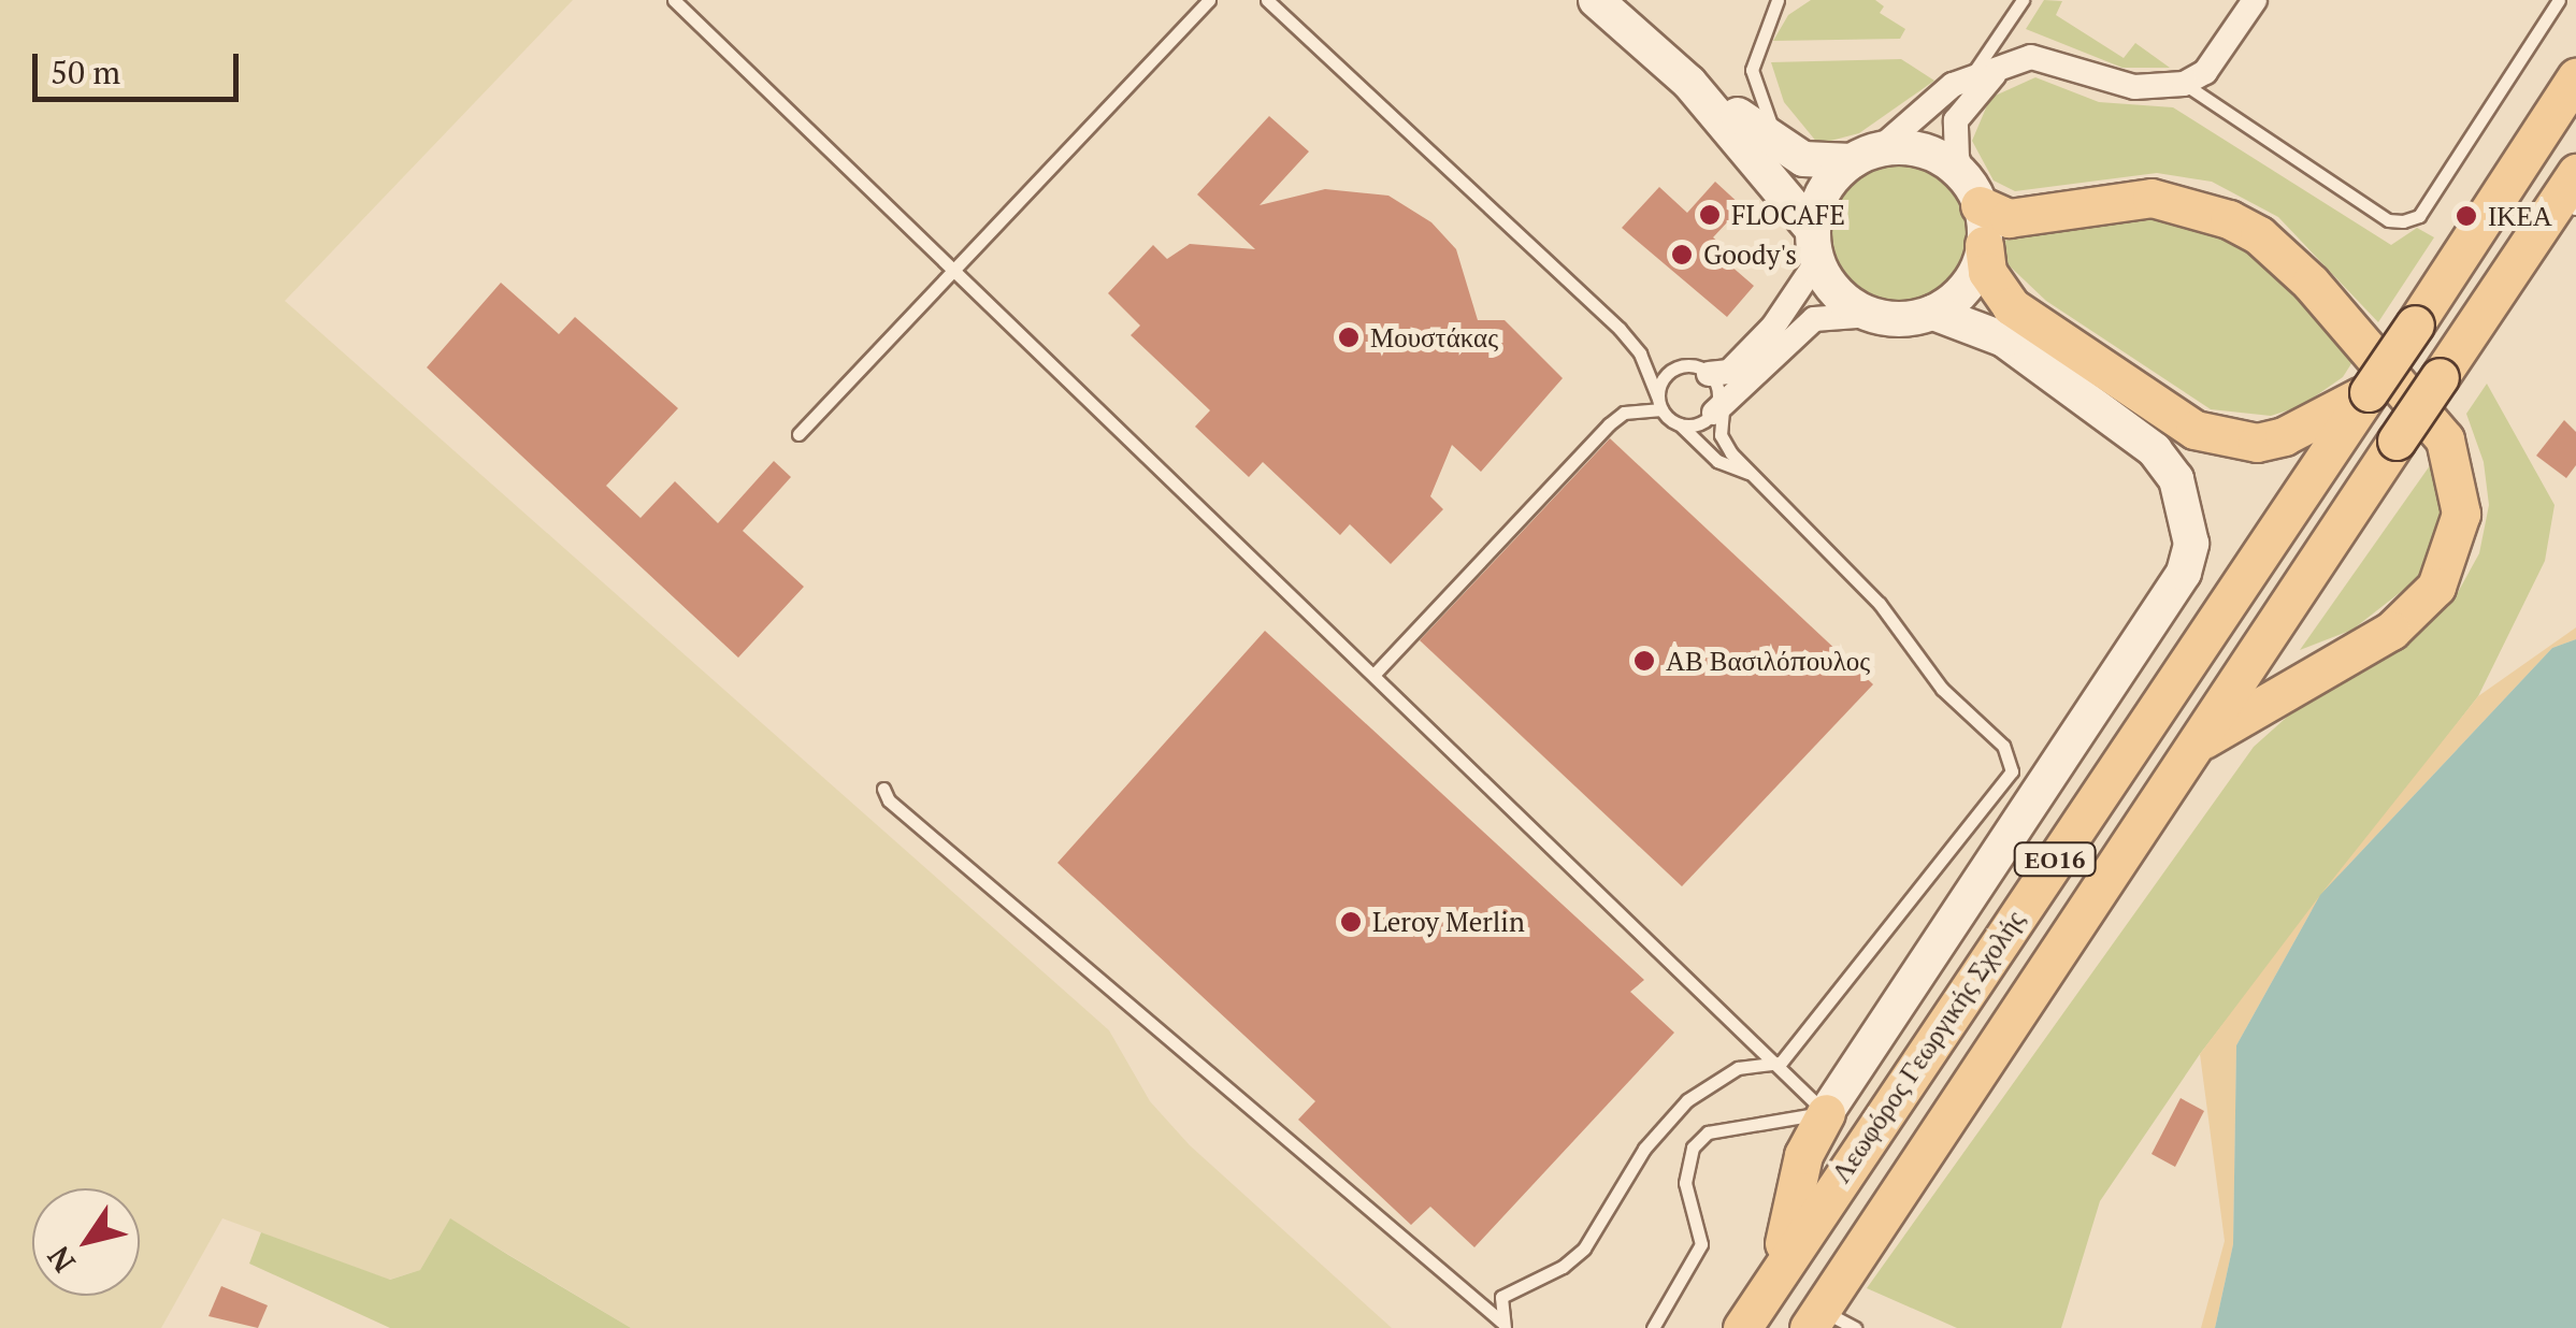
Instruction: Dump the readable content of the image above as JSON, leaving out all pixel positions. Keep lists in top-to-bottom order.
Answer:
{
  "streets": {
    "main road": ["ΕΟ16", "Λεωφόρος Γεωργικής Σχολής"]
  },
  "crossings": [
    ["ΕΟ16", "Λεωφόρος Γεωργικής Σχολής"]
  ],
  "places": [
    "FLOCAFE",
    "ΙΚΕΑ",
    "Goody's",
    "Μουστάκας",
    "ΑΒ Βασιλόπουλος",
    "Leroy Merlin"
  ],
  "scale_bar": "50 m",
  "north": "bottom left"
}
